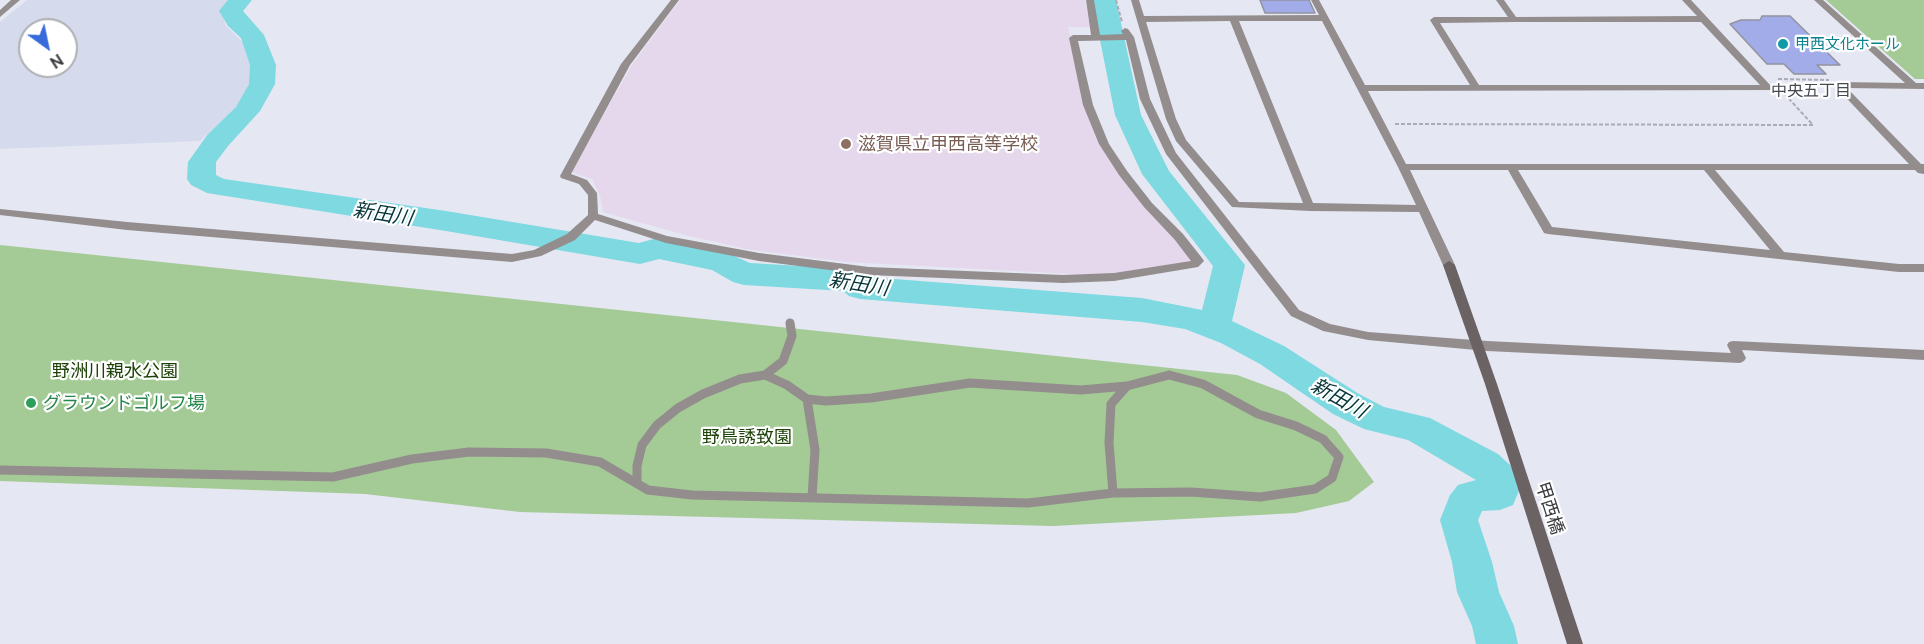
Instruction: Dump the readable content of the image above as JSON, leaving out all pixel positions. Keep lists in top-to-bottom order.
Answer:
{
  "streets": {
    "street": ["甲西橋"]
  },
  "districts": ["中央五丁目"],
  "water": ["新田川"],
  "parks": ["野洲川親水公園", "野鳥誘致園"],
  "places": ["甲西文化ホール", "滋賀県立甲西高等学校", "グラウンドゴルフ場"],
  "north": "bottom right"
}
